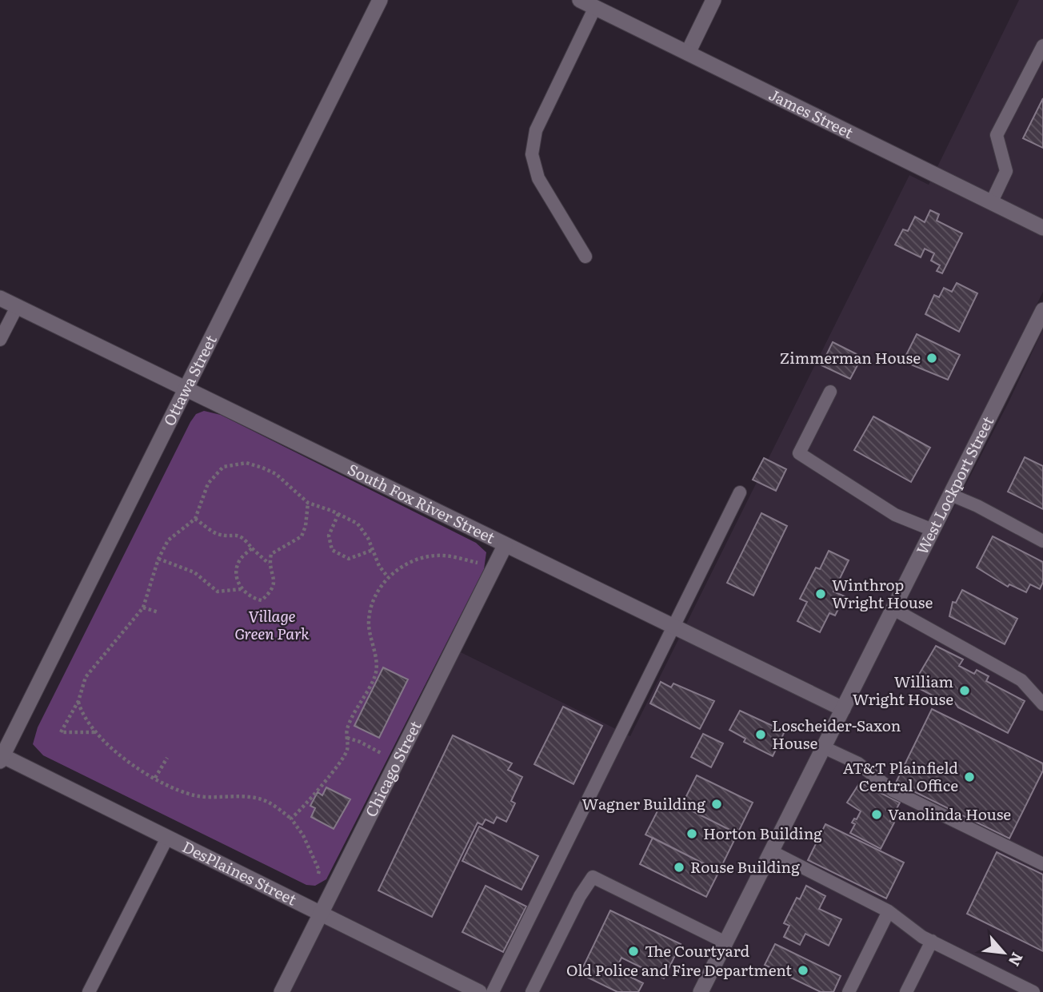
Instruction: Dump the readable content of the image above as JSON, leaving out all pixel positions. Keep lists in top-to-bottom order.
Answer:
{
  "streets": {
    "street": [
      "James Street",
      "Ottawa Street",
      "West Lockport Street",
      "South Fox River Street",
      "Chicago Street",
      "DesPlaines Street"
    ]
  },
  "crossings": [
    ["Ottawa Street", "South Fox River Street"],
    ["Ottawa Street", "DesPlaines Street"],
    ["West Lockport Street", "South Fox River Street"],
    ["South Fox River Street", "Chicago Street"],
    ["Chicago Street", "DesPlaines Street"]
  ],
  "parks": ["Village Green Park"],
  "places": [
    "Zimmerman House",
    "Winthrop Wright House",
    "William Wright House",
    "Loscheider-Saxon House",
    "AT&T Plainfield Central Office",
    "Wagner Building",
    "Vanolinda House",
    "Horton Building",
    "Rouse Building",
    "The Courtyard",
    "Old Police and Fire Department"
  ],
  "north": "bottom right"
}
